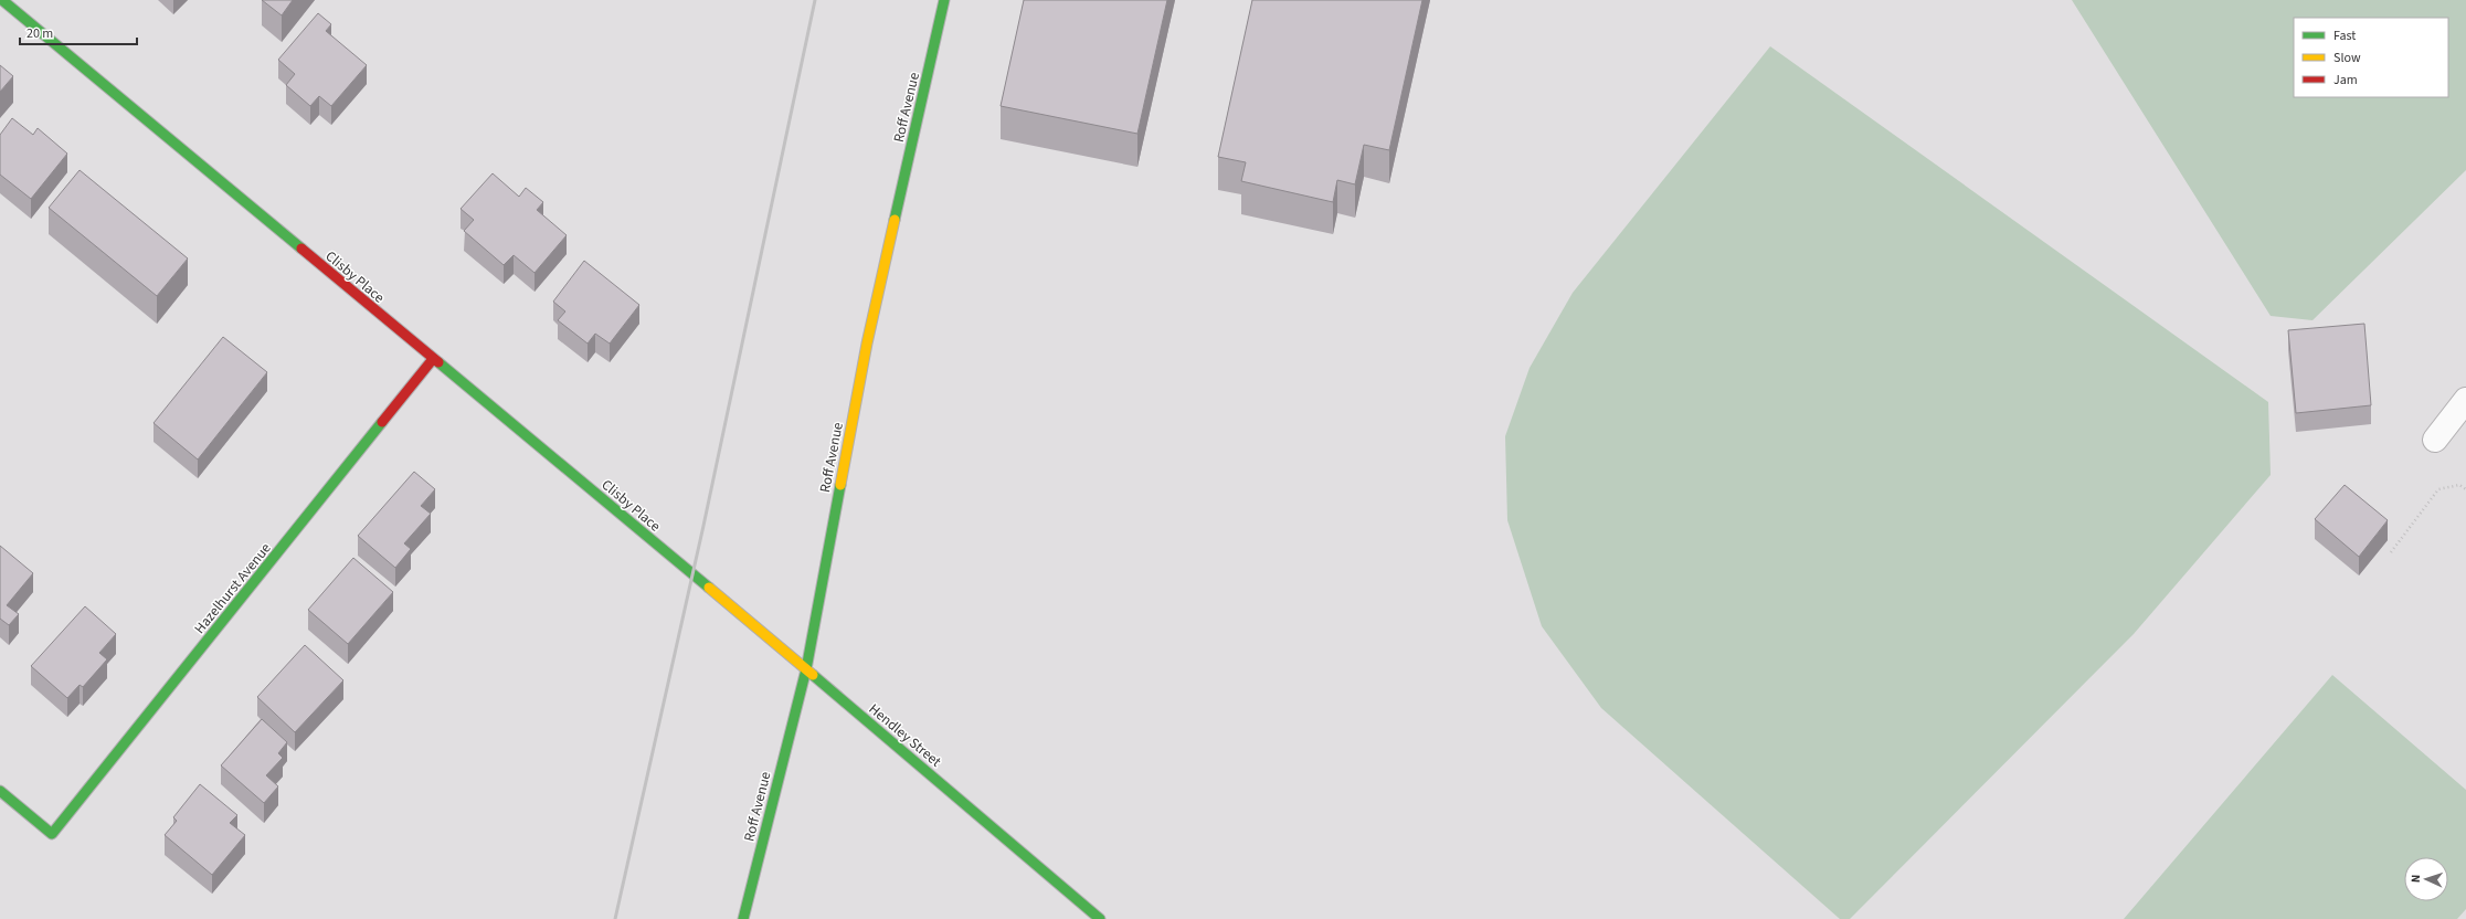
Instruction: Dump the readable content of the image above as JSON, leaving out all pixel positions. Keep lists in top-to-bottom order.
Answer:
{
  "streets": {
    "street": [
      "Roff Avenue",
      "Clisby Place",
      "Hazelhurst Avenue",
      "Hendley Street"
    ]
  },
  "crossings": [
    ["Roff Avenue", "Hendley Street"],
    ["Clisby Place", "Hazelhurst Avenue"],
    ["Clisby Place", "Hendley Street"]
  ],
  "legend": ["Fast", "Slow", "Jam"],
  "scale_bar": "20 m",
  "north": "left"
}
